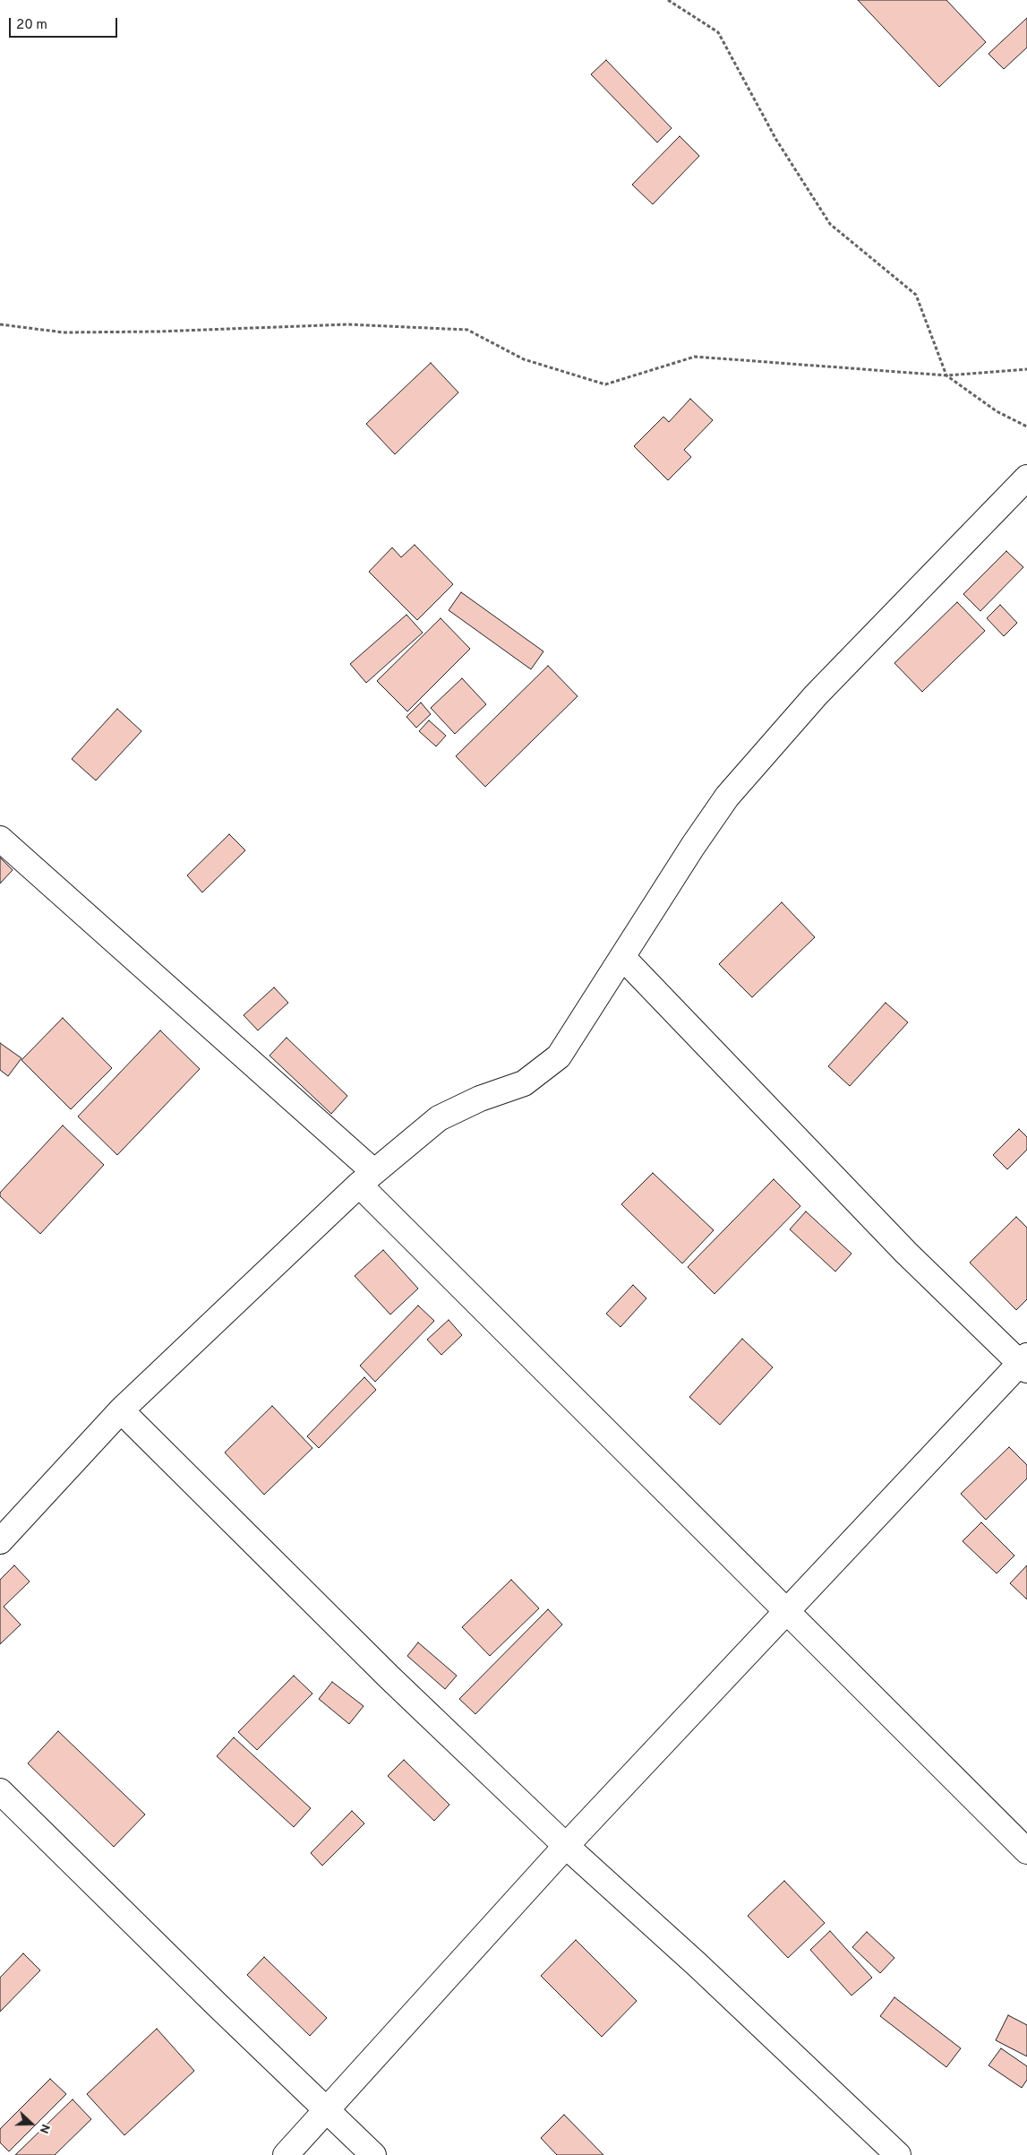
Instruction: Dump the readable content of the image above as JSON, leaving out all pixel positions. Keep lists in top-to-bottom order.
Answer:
{
  "scale_bar": "20 m",
  "north": "right"
}
